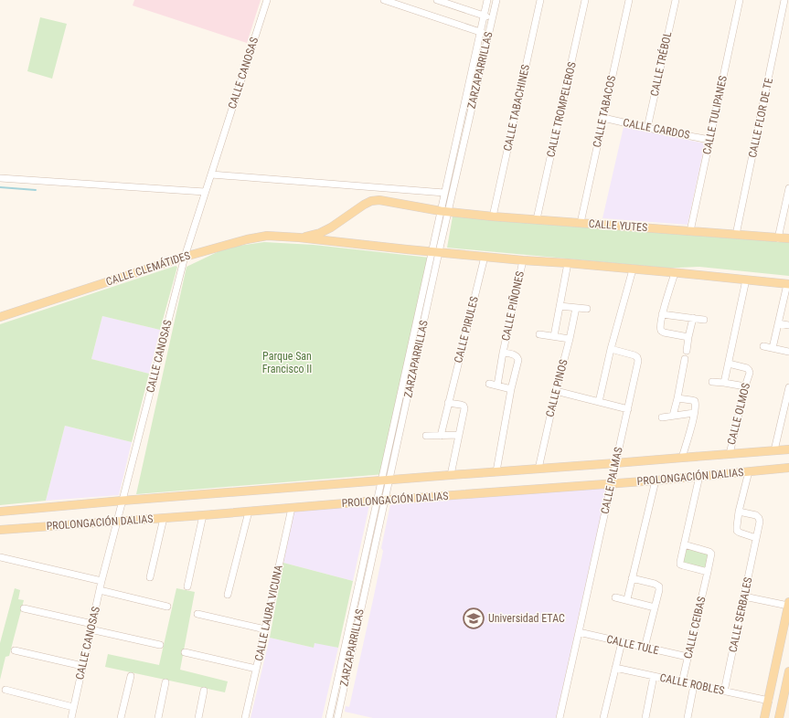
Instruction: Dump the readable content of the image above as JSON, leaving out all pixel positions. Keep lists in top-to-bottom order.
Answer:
{
  "streets": {
    "main road": ["CALLE YUTES", "CALLE CLEMÁTIDES", "PROLONGACIÓN DALIAS"],
    "street": [
      "CALLE TRÉBOL",
      "ZARZAPARRILLAS",
      "CALLE CANOSAS",
      "CALLE TABACHINES",
      "CALLE TROMPELEROS",
      "CALLE TABACOS",
      "CALLE TULIPANES",
      "CALLE FLOR DE TE",
      "CALLE CARDOS",
      "CALLE PIÑONES",
      "CALLE PIRULES",
      "CALLE PINOS",
      "CALLE OLMOS",
      "CALLE PALMAS",
      "CALLE LAURA VICUNA",
      "CALLE SERBALES",
      "CALLE CEIBAS",
      "CALLE TULE",
      "CALLE ROBLES"
    ]
  },
  "crossings": [
    ["CALLE TRÉBOL", "CALLE CARDOS"],
    ["ZARZAPARRILLAS", "CALLE YUTES"],
    ["ZARZAPARRILLAS", "CALLE CLEMÁTIDES"],
    ["ZARZAPARRILLAS", "PROLONGACIÓN DALIAS"],
    ["CALLE CANOSAS", "CALLE CLEMÁTIDES"],
    ["CALLE CANOSAS", "PROLONGACIÓN DALIAS"],
    ["CALLE TABACHINES", "CALLE YUTES"],
    ["CALLE TROMPELEROS", "CALLE YUTES"],
    ["CALLE TABACOS", "CALLE CARDOS"],
    ["CALLE TABACOS", "CALLE YUTES"],
    ["CALLE TULIPANES", "CALLE CARDOS"],
    ["CALLE TULIPANES", "CALLE YUTES"],
    ["CALLE FLOR DE TE", "CALLE YUTES"],
    ["CALLE YUTES", "CALLE CLEMÁTIDES"],
    ["CALLE PIÑONES", "PROLONGACIÓN DALIAS"],
    ["CALLE PINOS", "PROLONGACIÓN DALIAS"],
    ["CALLE OLMOS", "PROLONGACIÓN DALIAS"],
    ["PROLONGACIÓN DALIAS", "CALLE PALMAS"],
    ["PROLONGACIÓN DALIAS", "CALLE LAURA VICUNA"],
    ["CALLE PALMAS", "CALLE TULE"],
    ["CALLE SERBALES", "CALLE ROBLES"],
    ["CALLE CEIBAS", "CALLE TULE"],
    ["CALLE CEIBAS", "CALLE ROBLES"]
  ],
  "parks": ["Parque San Francisco II"],
  "places": {
    "school or university": ["Universidad ETAC"]
  }
}
